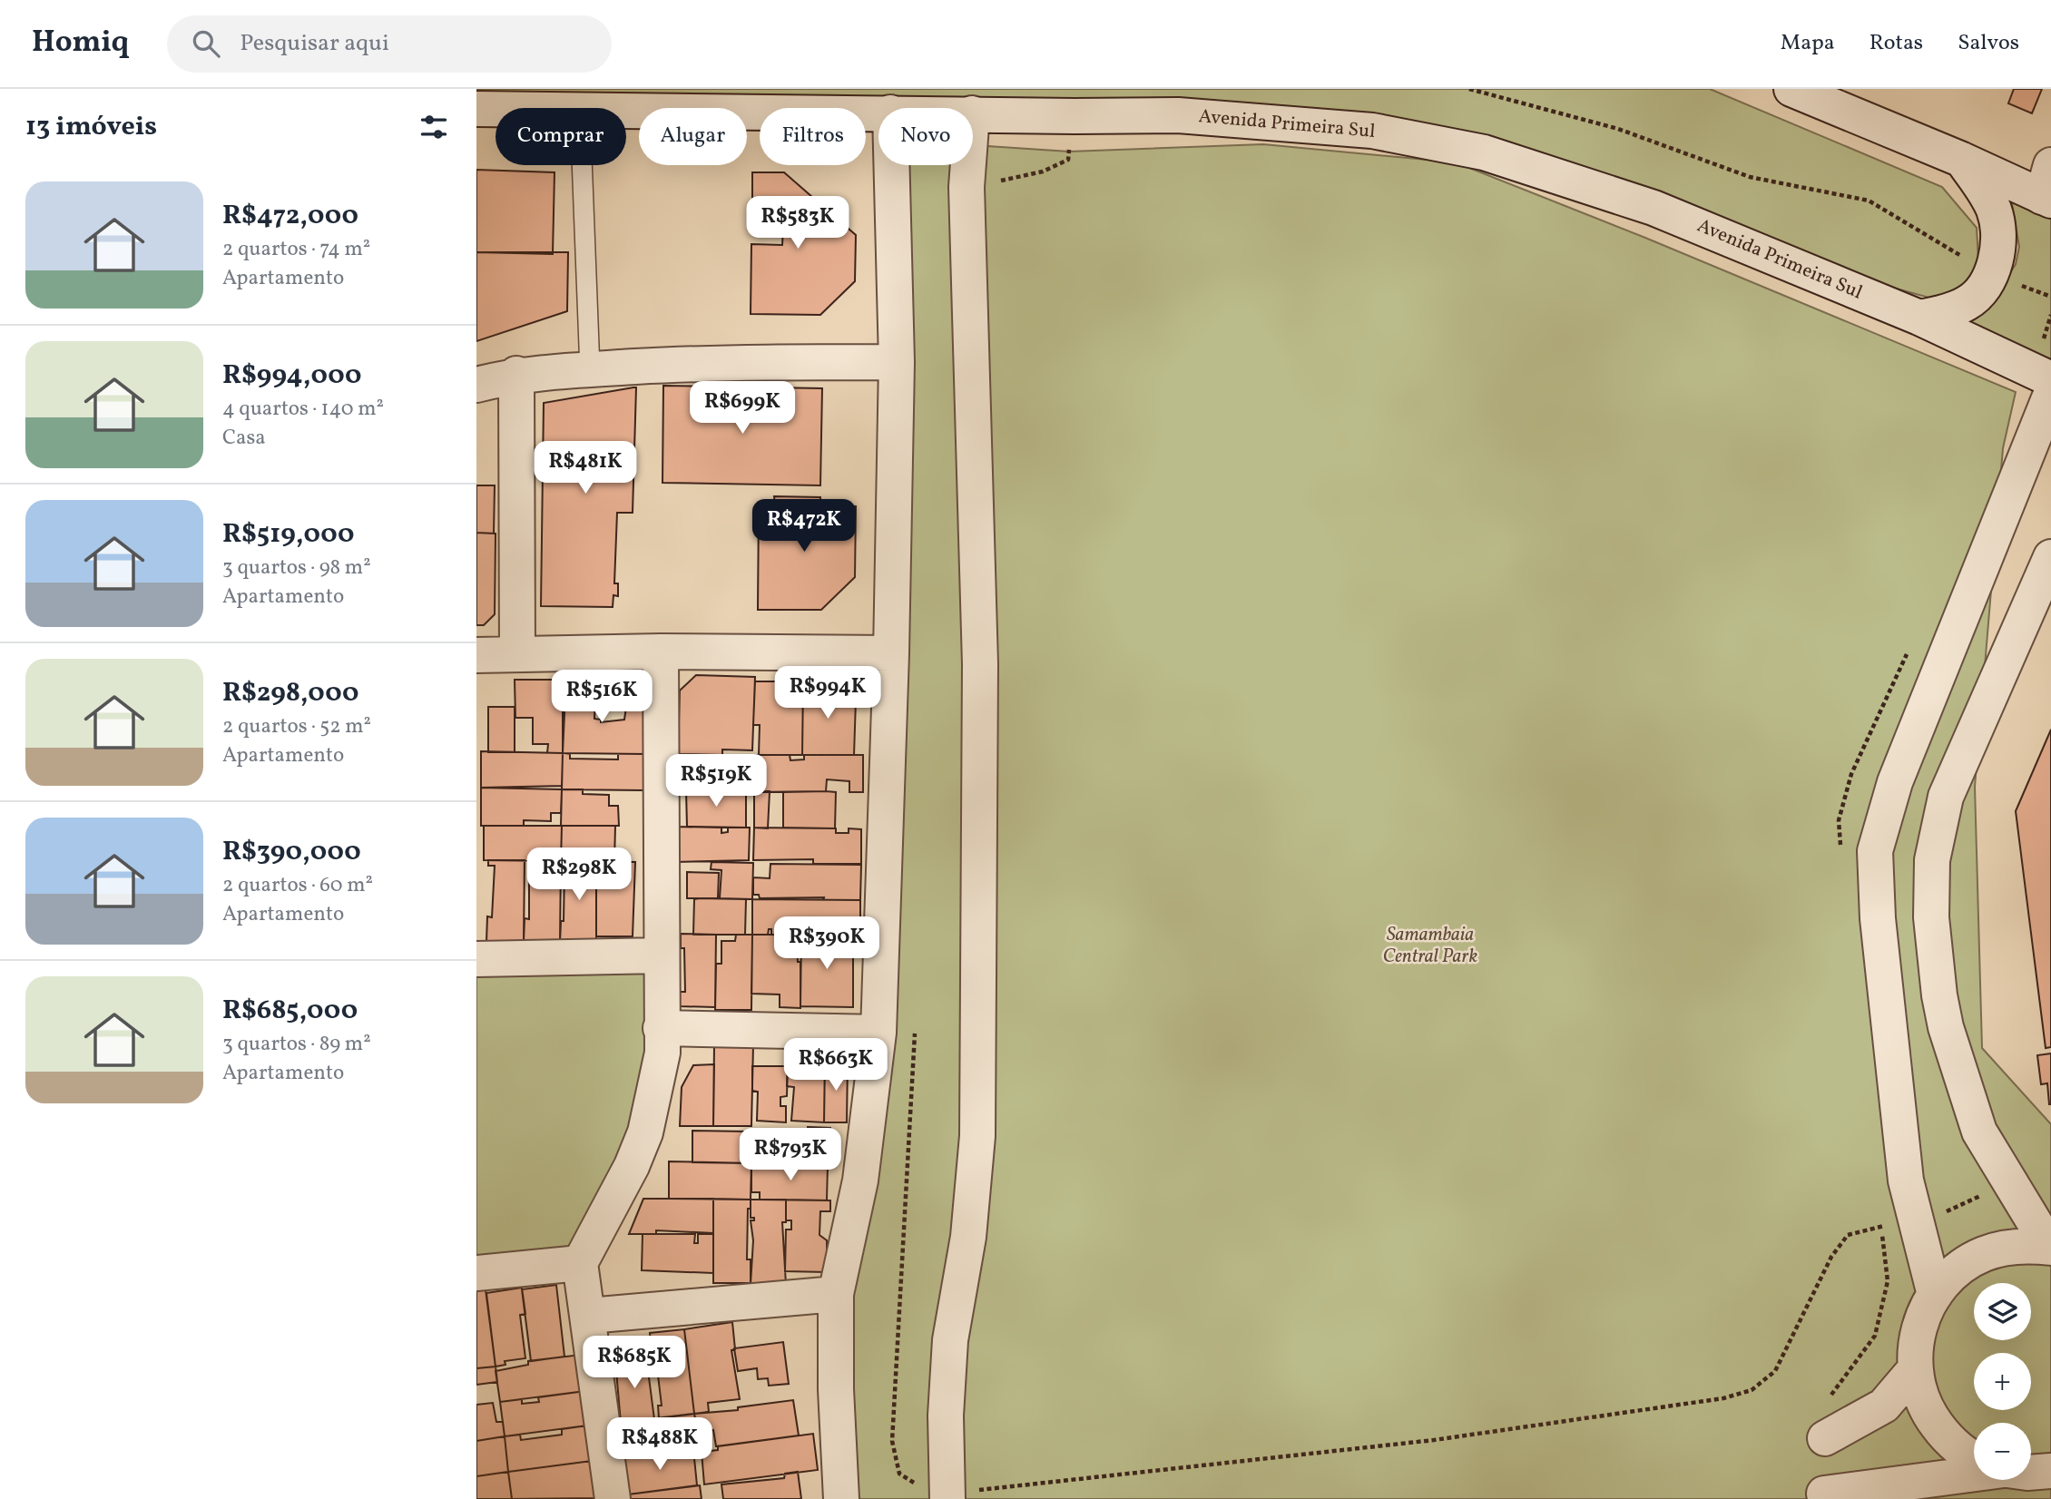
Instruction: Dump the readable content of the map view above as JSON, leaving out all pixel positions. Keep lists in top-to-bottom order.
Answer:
{
  "streets": {
    "street": ["Avenida Primeira Sul"]
  },
  "parks": ["Samambaia Central Park"],
  "page": {
    "header": "Homiq",
    "search": "Pesquisar aqui",
    "nav": ["Mapa", "Rotas", "Salvos"],
    "heading": "13 imóveis",
    "chip": [
      "Comprar",
      "Alugar",
      "Filtros",
      "Novo"
    ],
    "list": [
      {
        "name": "R$472,000",
        "note": "2 quartos · 74 m² · Apartamento"
      },
      {
        "name": "R$994,000",
        "note": "4 quartos · 140 m² · Casa"
      },
      {
        "name": "R$519,000",
        "note": "3 quartos · 98 m² · Apartamento"
      },
      {
        "name": "R$298,000",
        "note": "2 quartos · 52 m² · Apartamento"
      },
      {
        "name": "R$390,000",
        "note": "2 quartos · 60 m² · Apartamento"
      },
      {
        "name": "R$685,000",
        "note": "3 quartos · 89 m² · Apartamento"
      }
    ],
    "price": [
      "R$583K",
      "R$699K",
      "R$481K",
      "R$472K",
      "R$994K",
      "R$516K",
      "R$519K",
      "R$298K",
      "R$390K",
      "R$663K",
      "R$793K",
      "R$685K",
      "R$488K"
    ],
    "map_buttons": ["+", "−"]
  }
}
